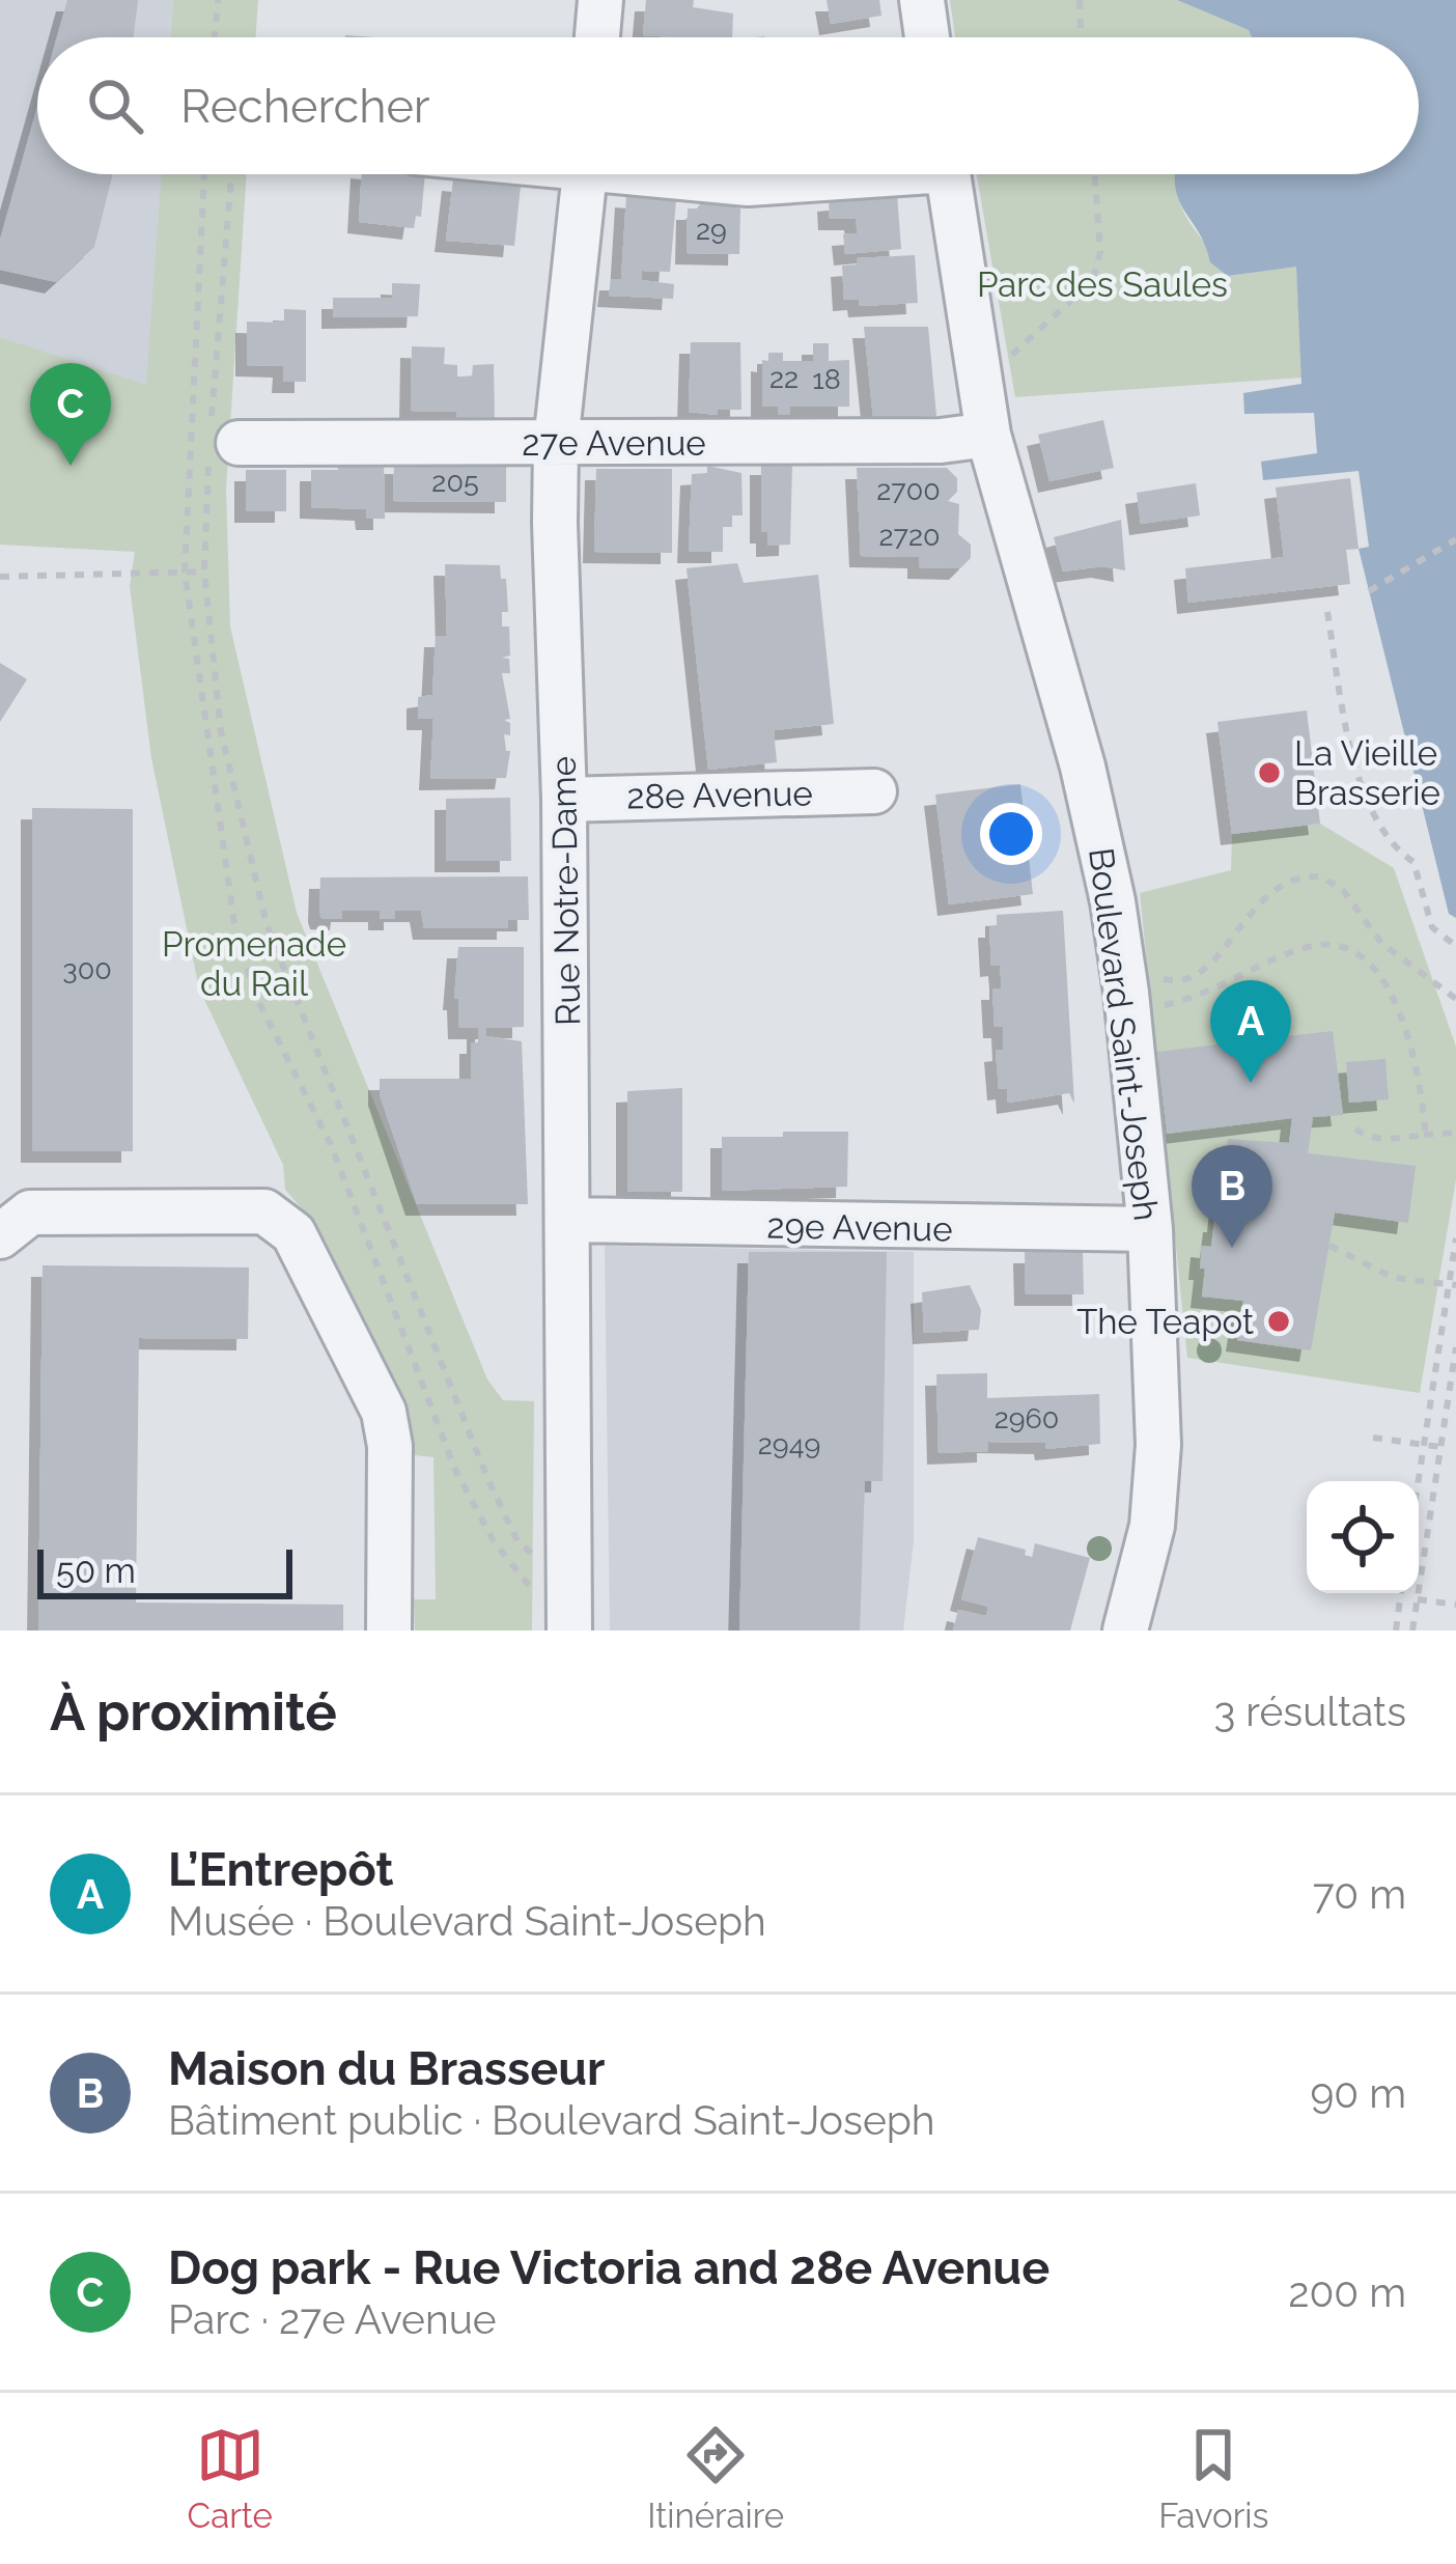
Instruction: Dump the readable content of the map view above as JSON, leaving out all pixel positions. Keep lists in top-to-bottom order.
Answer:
{
  "streets": {
    "street": [
      "27e Avenue",
      "28e Avenue",
      "Rue Notre-Dame",
      "Boulevard Saint-Joseph",
      "29e Avenue"
    ]
  },
  "crossings": [
    ["27e Avenue", "Rue Notre-Dame"],
    ["27e Avenue", "Boulevard Saint-Joseph"],
    ["28e Avenue", "Rue Notre-Dame"],
    ["Rue Notre-Dame", "29e Avenue"],
    ["Boulevard Saint-Joseph", "29e Avenue"]
  ],
  "parks": ["Parc des Saules", "Promenade du Rail"],
  "places": ["La Vieille Brasserie", "The Teapot"],
  "house_numbers": [
    "29",
    "22",
    "18",
    "205",
    "2700",
    "2720",
    "300",
    "2960",
    "2949"
  ],
  "scale_bar": "50 m",
  "page": {
    "search": "Rechercher",
    "pins": ["C", "A", "B"],
    "scale": "50 m",
    "heading": ["À proximité", "3 résultats"],
    "list": [
      {
        "mark": "A",
        "name": "L’Entrepôt",
        "note": "Musée · Boulevard Saint-Joseph",
        "value": "70 m"
      },
      {
        "mark": "B",
        "name": "Maison du Brasseur",
        "note": "Bâtiment public · Boulevard Saint-Joseph",
        "value": "90 m"
      },
      {
        "mark": "C",
        "name": "Dog park - Rue Victoria and 28e Avenue",
        "note": "Parc · 27e Avenue",
        "value": "200 m"
      }
    ],
    "nav": ["Carte", "Itinéraire", "Favoris"]
  }
}
